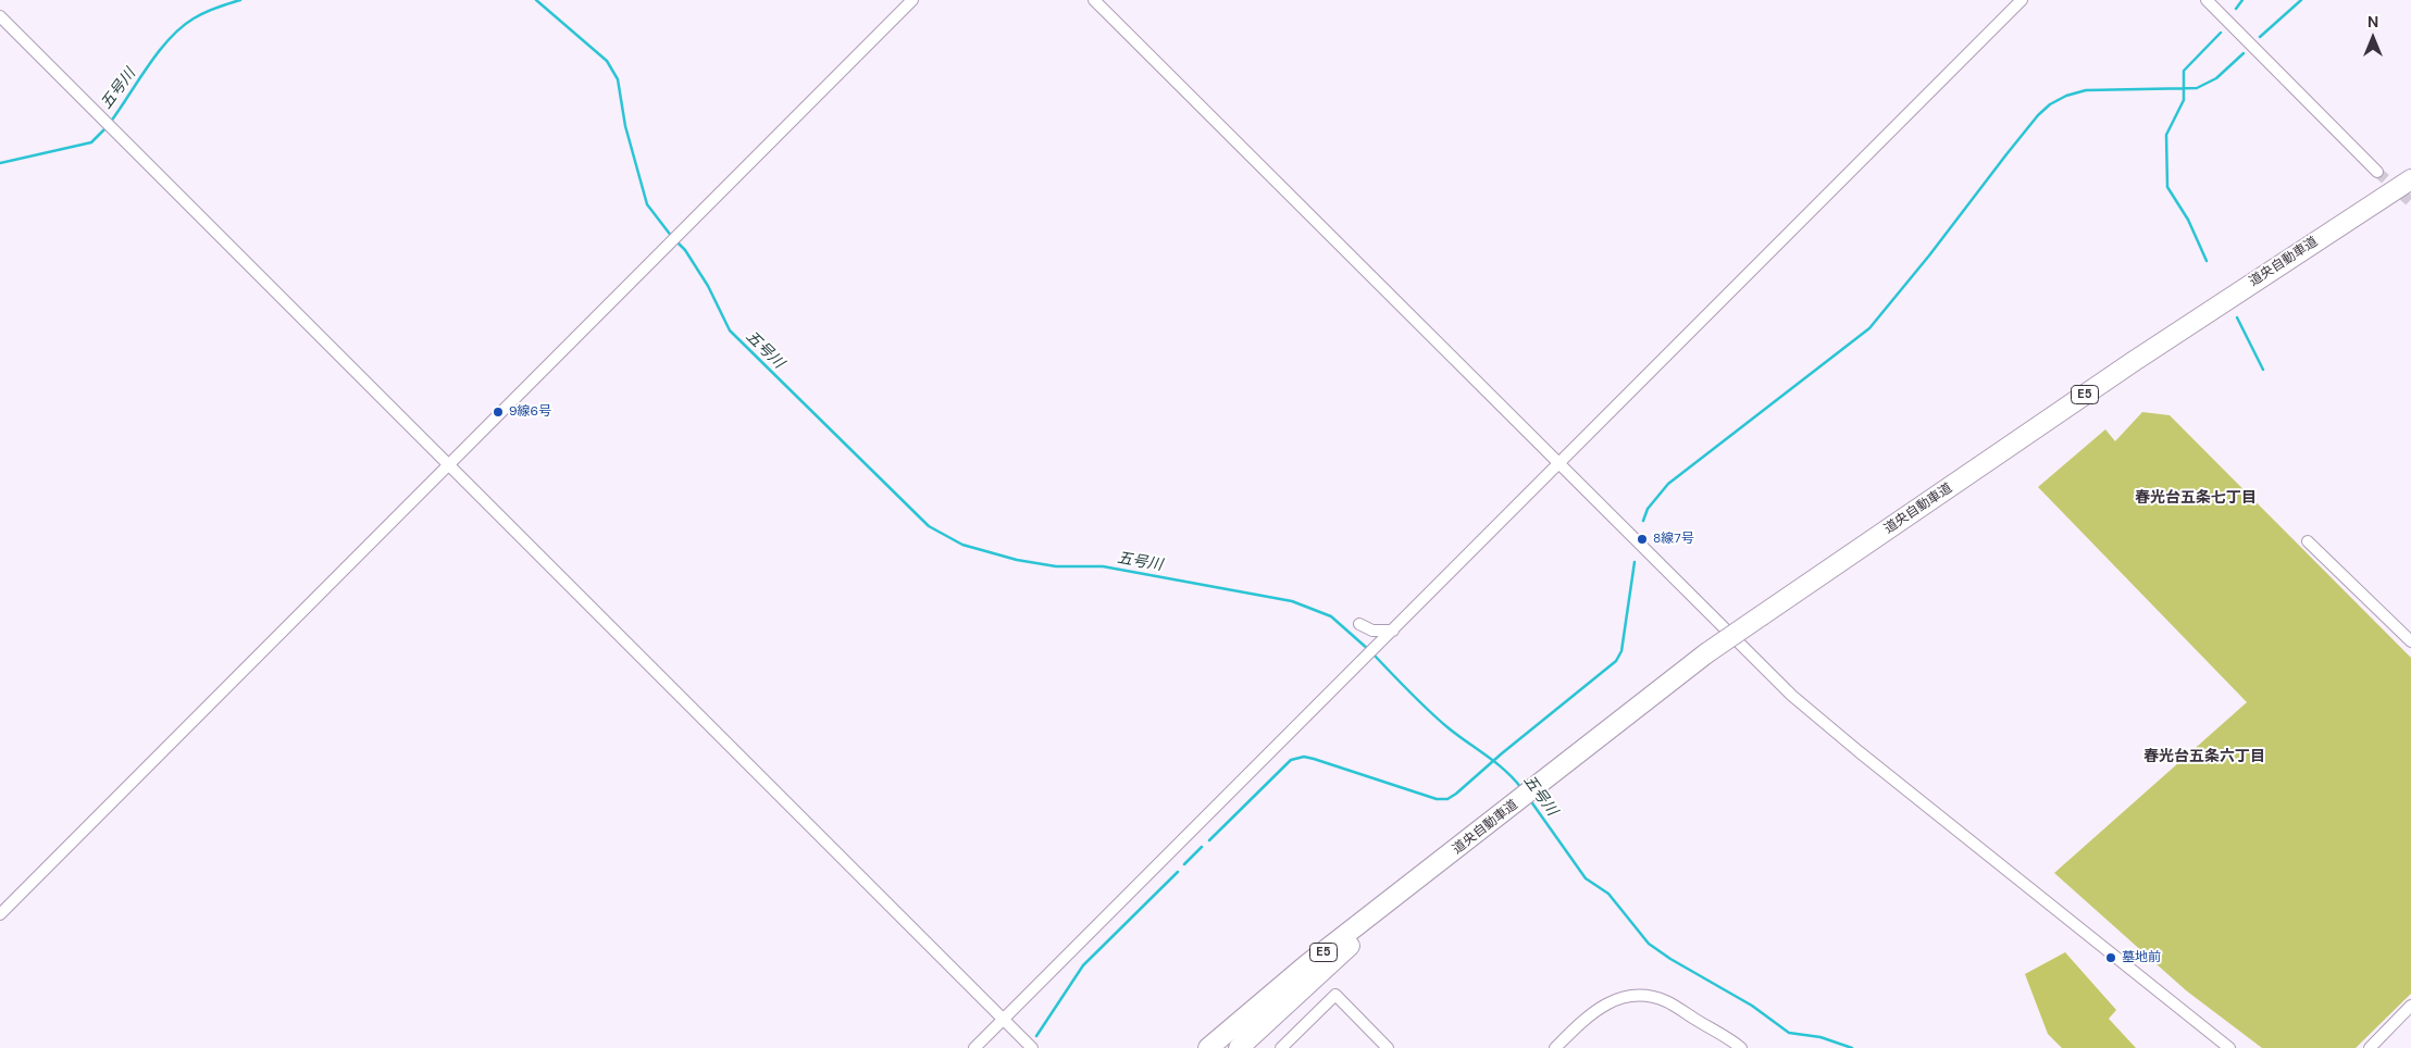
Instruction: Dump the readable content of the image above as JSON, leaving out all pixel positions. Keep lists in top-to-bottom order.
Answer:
{
  "streets": {
    "highway": ["道央自動車道", "E5"]
  },
  "districts": ["春光台五条七丁目", "春光台五条六丁目"],
  "water": ["五号川"],
  "places": ["9線6号", "8線7号", "墓地前"],
  "north": "top"
}
